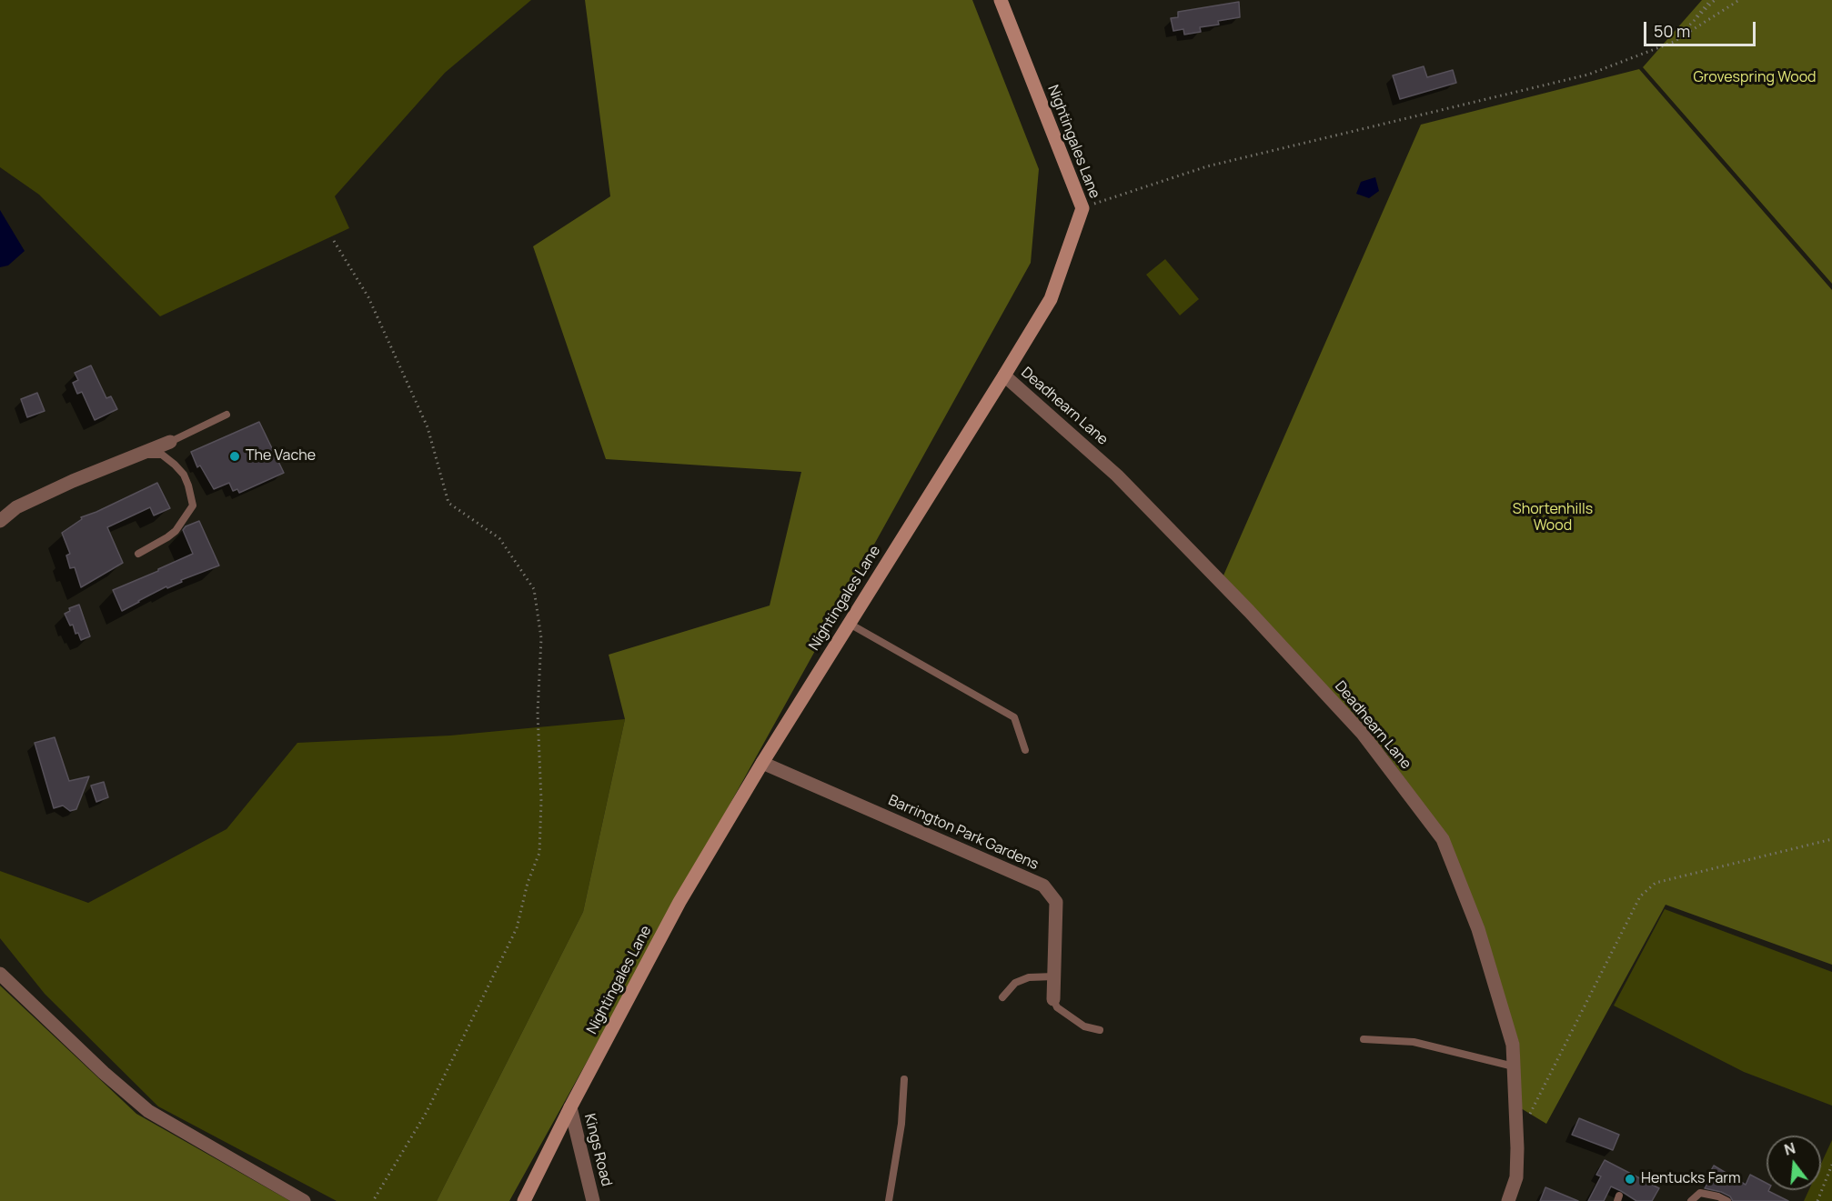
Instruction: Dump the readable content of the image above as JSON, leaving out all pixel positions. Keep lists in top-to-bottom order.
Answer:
{
  "streets": {
    "main road": ["Nightingales Lane"],
    "street": ["Deadhearn Lane", "Barrington Park Gardens", "Kings Road"]
  },
  "crossings": [
    ["Nightingales Lane", "Deadhearn Lane"],
    ["Nightingales Lane", "Barrington Park Gardens"],
    ["Nightingales Lane", "Kings Road"]
  ],
  "parks": ["Grovespring Wood", "Shortenhills Wood"],
  "places": ["The Vache", "Hentucks Farm"],
  "scale_bar": "50 m",
  "north": "top"
}
